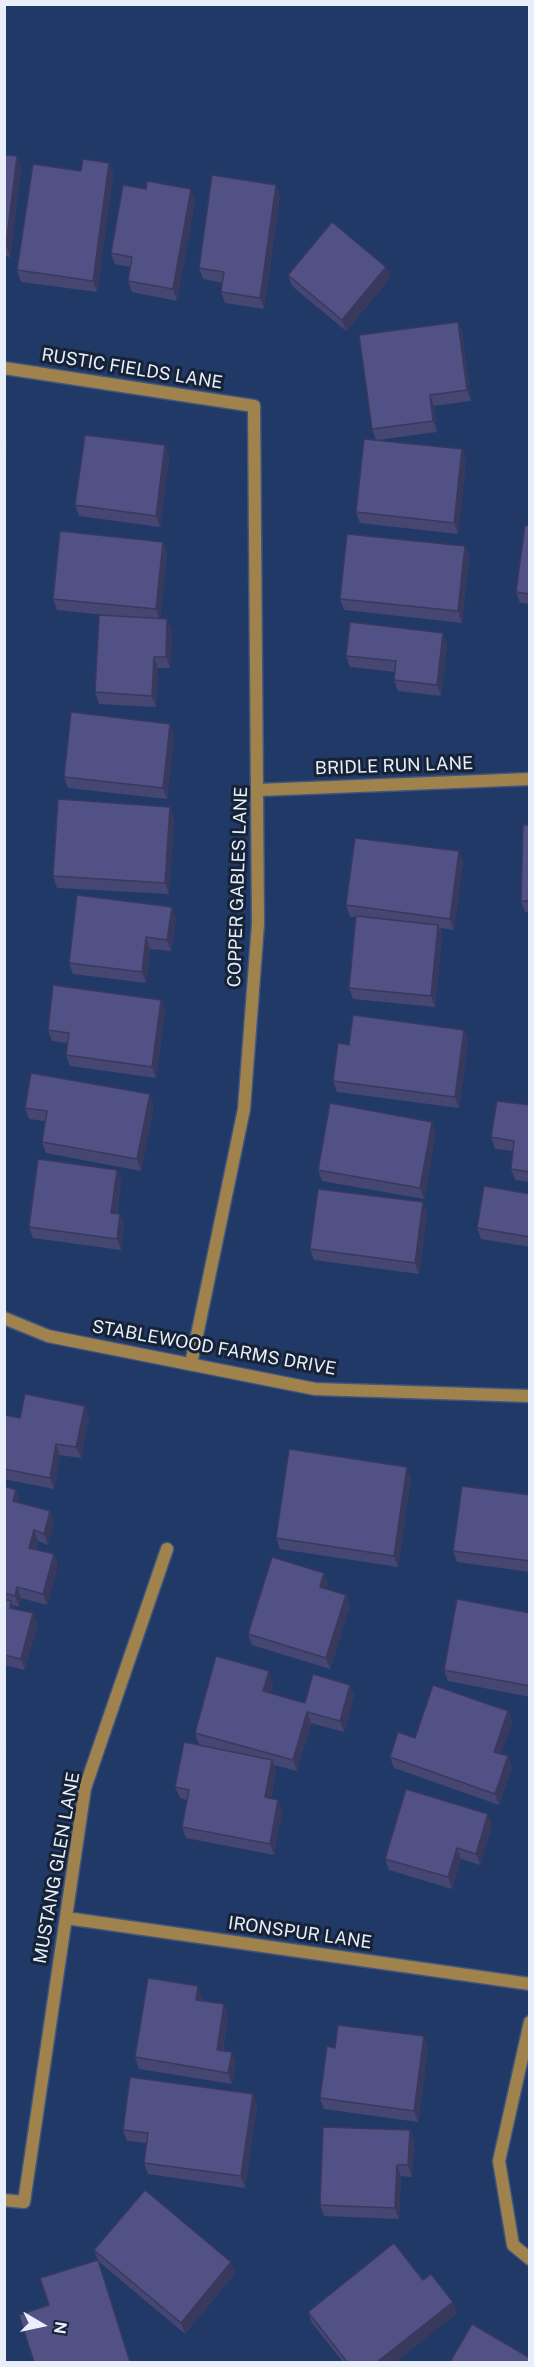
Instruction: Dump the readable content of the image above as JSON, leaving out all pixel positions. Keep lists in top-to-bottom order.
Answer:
{
  "streets": {
    "street": [
      "RUSTIC FIELDS LANE",
      "BRIDLE RUN LANE",
      "COPPER GABLES LANE",
      "STABLEWOOD FARMS DRIVE",
      "MUSTANG GLEN LANE",
      "IRONSPUR LANE"
    ]
  },
  "crossings": [
    ["RUSTIC FIELDS LANE", "COPPER GABLES LANE"],
    ["BRIDLE RUN LANE", "COPPER GABLES LANE"],
    ["COPPER GABLES LANE", "STABLEWOOD FARMS DRIVE"],
    ["MUSTANG GLEN LANE", "IRONSPUR LANE"]
  ],
  "north": "right"
}
